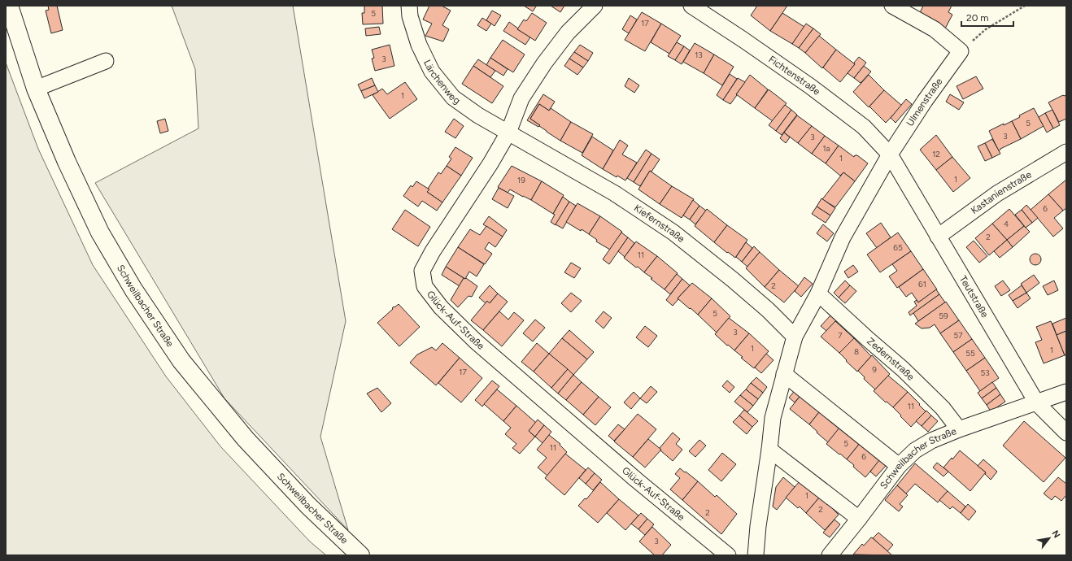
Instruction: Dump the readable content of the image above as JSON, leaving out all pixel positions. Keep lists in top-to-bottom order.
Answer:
{
  "streets": {
    "main road": ["Schweilbacher Straße"],
    "street": [
      "Fichtenstraße",
      "Lärchenweg",
      "Ulmenstraße",
      "Kastanienstraße",
      "Kiefernstraße",
      "Teutstraße",
      "Glück-Auf-Straße",
      "Zedernstraße"
    ]
  },
  "crossings": [
    ["Fichtenstraße", "Ulmenstraße"],
    ["Fichtenstraße", "Teutstraße"],
    ["Lärchenweg", "Kiefernstraße"],
    ["Lärchenweg", "Glück-Auf-Straße"],
    ["Ulmenstraße", "Teutstraße"],
    ["Kastanienstraße", "Teutstraße"],
    ["Kiefernstraße", "Glück-Auf-Straße"],
    ["Teutstraße", "Schweilbacher Straße"],
    ["Schweilbacher Straße", "Zedernstraße"]
  ],
  "house_numbers": [
    "5",
    "17",
    "13",
    "3",
    "1",
    "5",
    "3",
    "3",
    "1a",
    "12",
    "1",
    "1",
    "19",
    "6",
    "4",
    "2",
    "65",
    "11",
    "61",
    "2",
    "5",
    "59",
    "3",
    "7",
    "57",
    "1",
    "1",
    "8",
    "55",
    "9",
    "17",
    "53",
    "11",
    "5",
    "11",
    "6",
    "1",
    "2",
    "2",
    "3"
  ],
  "scale_bar": "20 m",
  "north": "top right"
}
